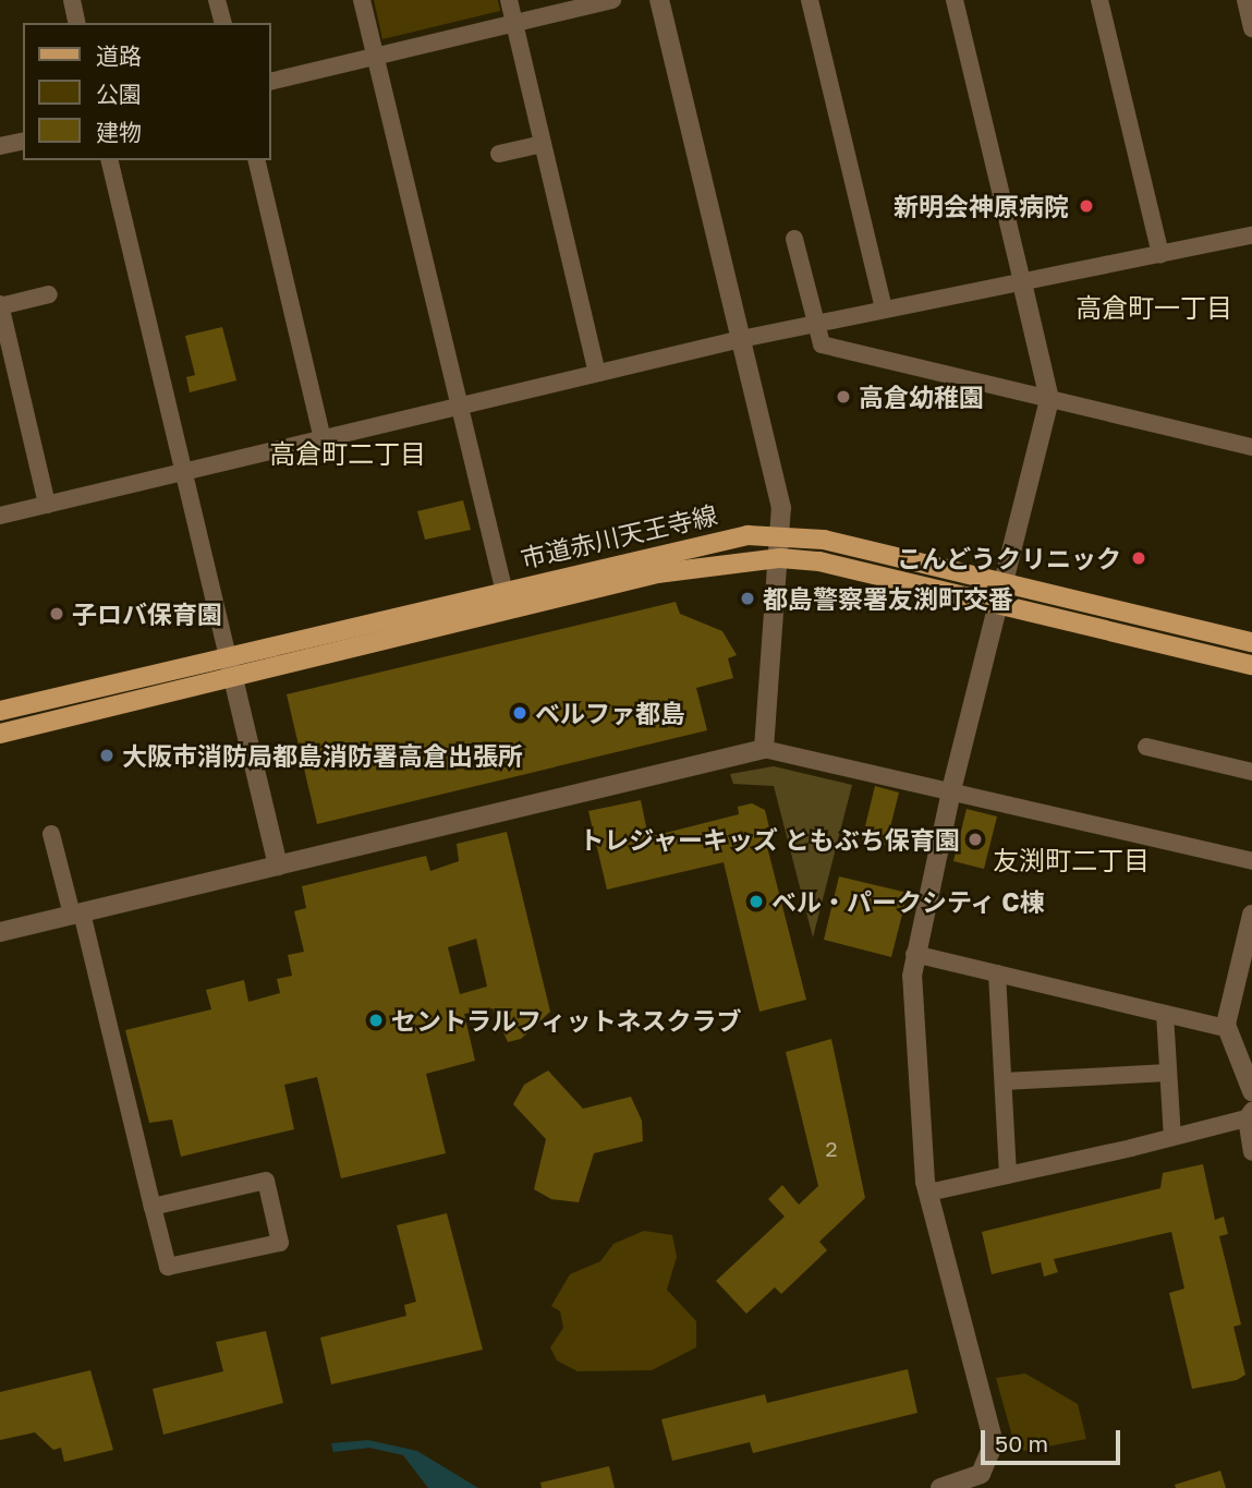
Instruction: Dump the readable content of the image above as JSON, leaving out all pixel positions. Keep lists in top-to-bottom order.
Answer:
{
  "streets": {
    "main road": ["市道赤川天王寺線"]
  },
  "districts": ["高倉町一丁目", "高倉町二丁目", "友渕町二丁目"],
  "places": [
    "新明会神原病院",
    "高倉幼稚園",
    "こんどうクリニック",
    "都島警察署友渕町交番",
    "子ロバ保育園",
    "ベルファ都島",
    "大阪市消防局都島消防署高倉出張所",
    "トレジャーキッズ ともぶち保育園",
    "ベル・パークシティ C棟",
    "セントラルフィットネスクラブ"
  ],
  "house_numbers": ["2"],
  "legend": ["道路", "公園", "建物"],
  "scale_bar": "50 m"
}
